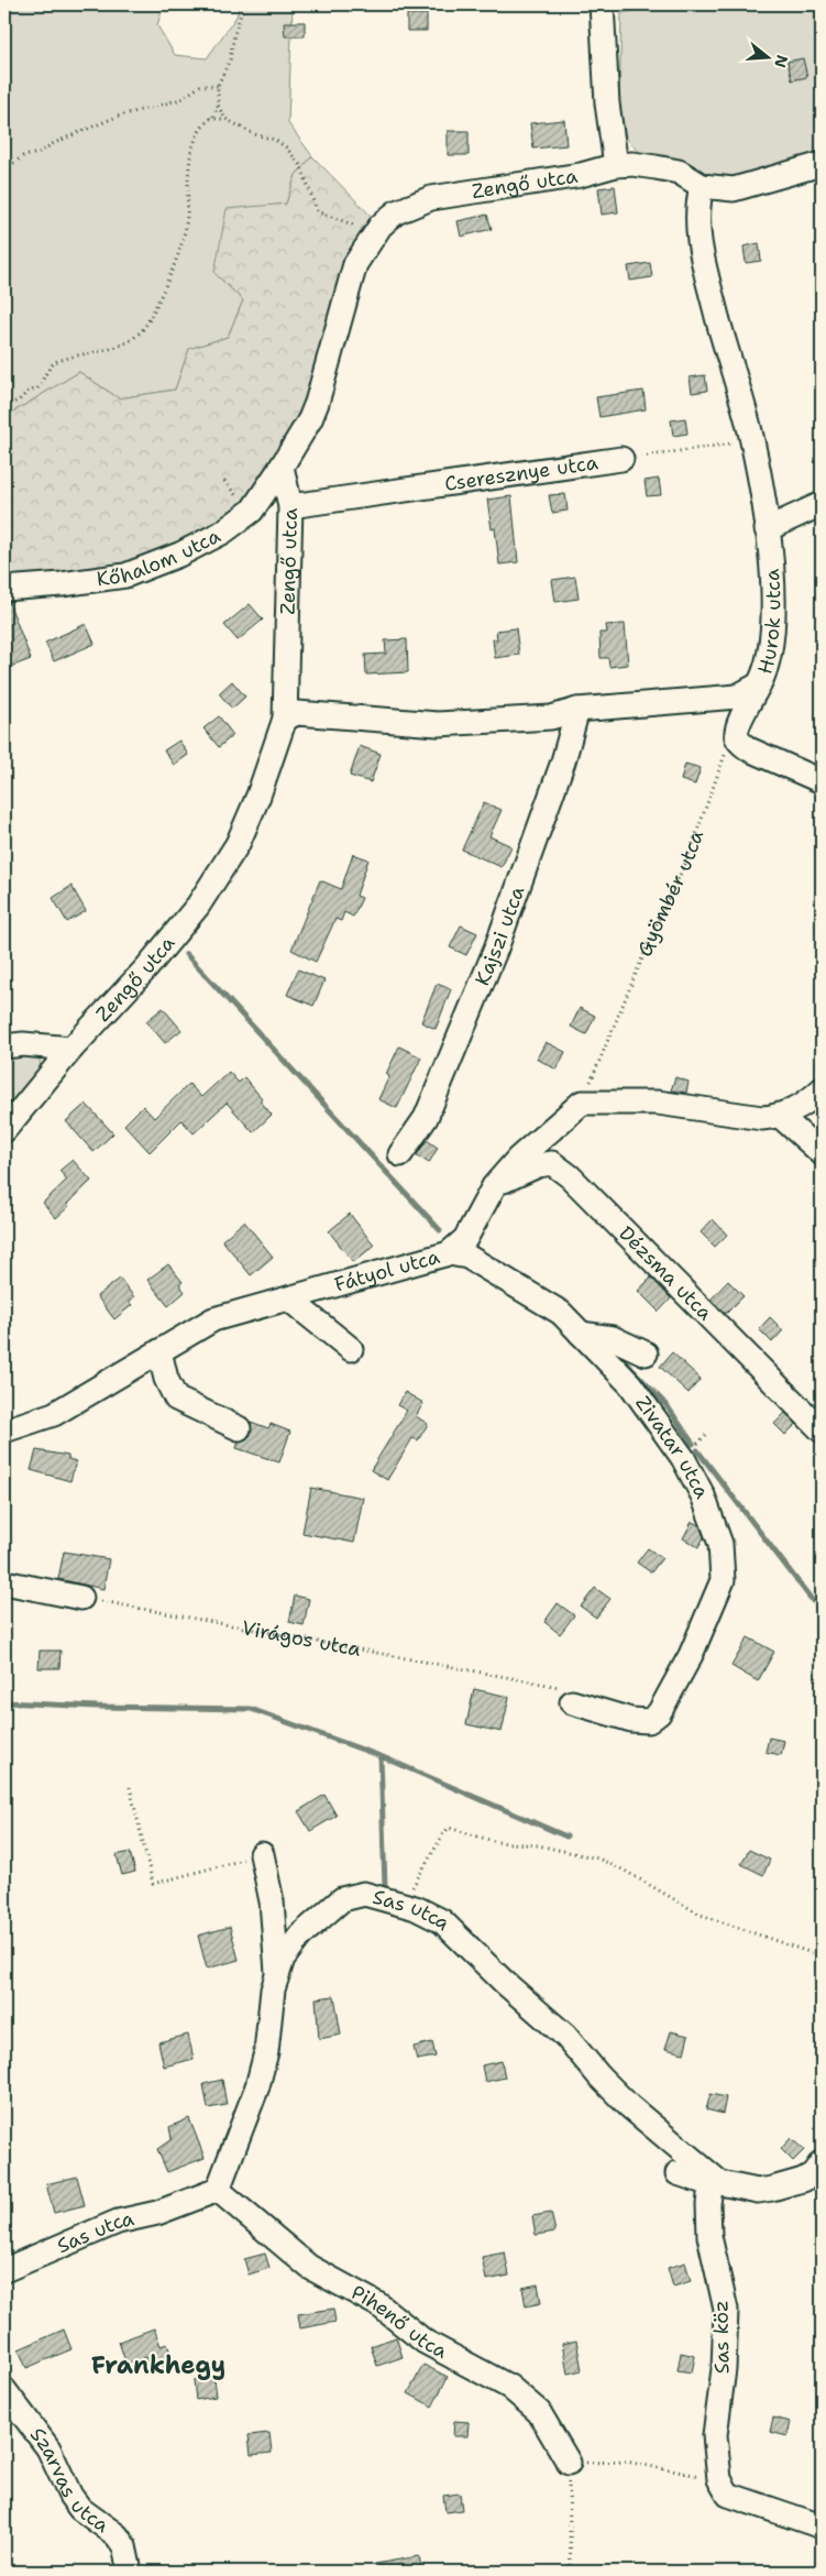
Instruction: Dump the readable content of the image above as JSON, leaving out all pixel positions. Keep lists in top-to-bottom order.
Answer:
{
  "streets": {
    "street": [
      "Zengő utca",
      "Cseresznye utca",
      "Kőhalom utca",
      "Hurok utca",
      "Kajszi utca",
      "Fátyol utca",
      "Dézsma utca",
      "Zivatar utca",
      "Sas utca",
      "Pihenő utca",
      "Sas köz",
      "Szarvas utca"
    ],
    "path": ["Gyömbér utca", "Virágos utca"]
  },
  "crossings": [
    ["Zengő utca", "Cseresznye utca"],
    ["Zengő utca", "Kőhalom utca"],
    ["Zengő utca", "Hurok utca"],
    ["Cseresznye utca", "Hurok utca"],
    ["Hurok utca", "Kajszi utca"],
    ["Gyömbér utca", "Fátyol utca"],
    ["Fátyol utca", "Dézsma utca"],
    ["Fátyol utca", "Zivatar utca"],
    ["Zivatar utca", "Virágos utca"],
    ["Sas utca", "Pihenő utca"],
    ["Sas utca", "Sas köz"]
  ],
  "districts": ["Frankhegy"],
  "north": "right"
}
